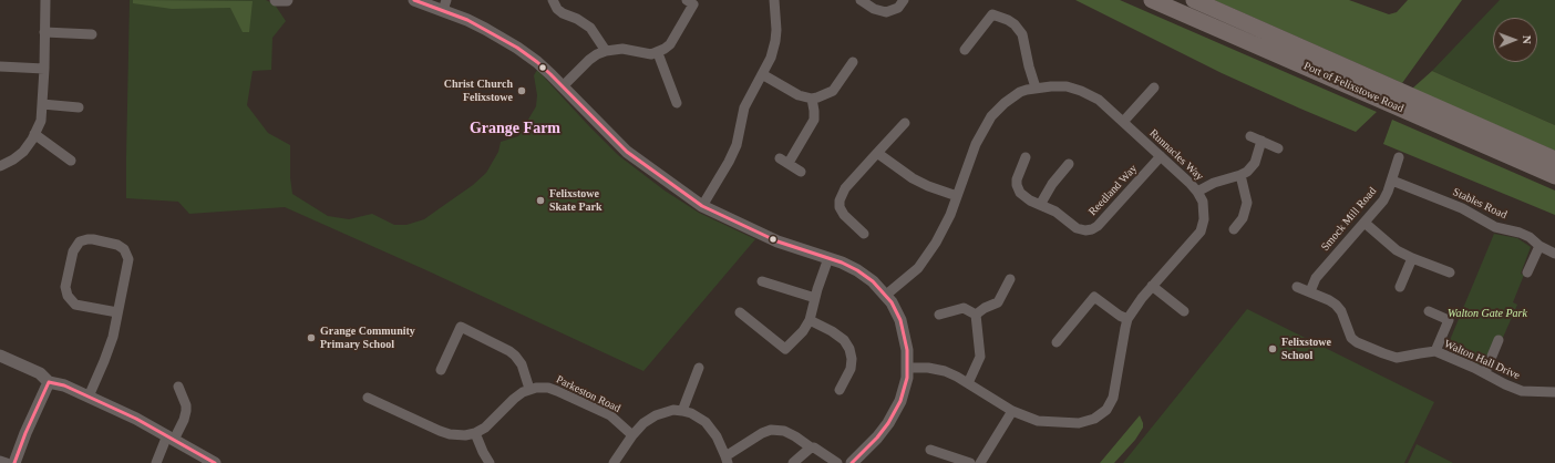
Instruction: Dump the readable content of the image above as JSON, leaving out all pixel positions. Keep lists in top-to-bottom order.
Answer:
{
  "streets": {
    "highway": ["Port of Felixstowe Road"],
    "street": [
      "Runnacles Way",
      "Reedland Way",
      "Stables Road",
      "Smock Mill Road",
      "Walton Hall Drive",
      "Parkeston Road"
    ]
  },
  "crossings": [
    ["Runnacles Way", "Reedland Way"],
    ["Stables Road", "Smock Mill Road"],
    ["Smock Mill Road", "Walton Hall Drive"]
  ],
  "districts": ["Grange Farm"],
  "parks": ["Walton Gate Park"],
  "places": [
    "Christ Church Felixstowe",
    "Felixstowe Skate Park",
    "Grange Community Primary School",
    "Felixstowe School"
  ],
  "north": "right"
}
